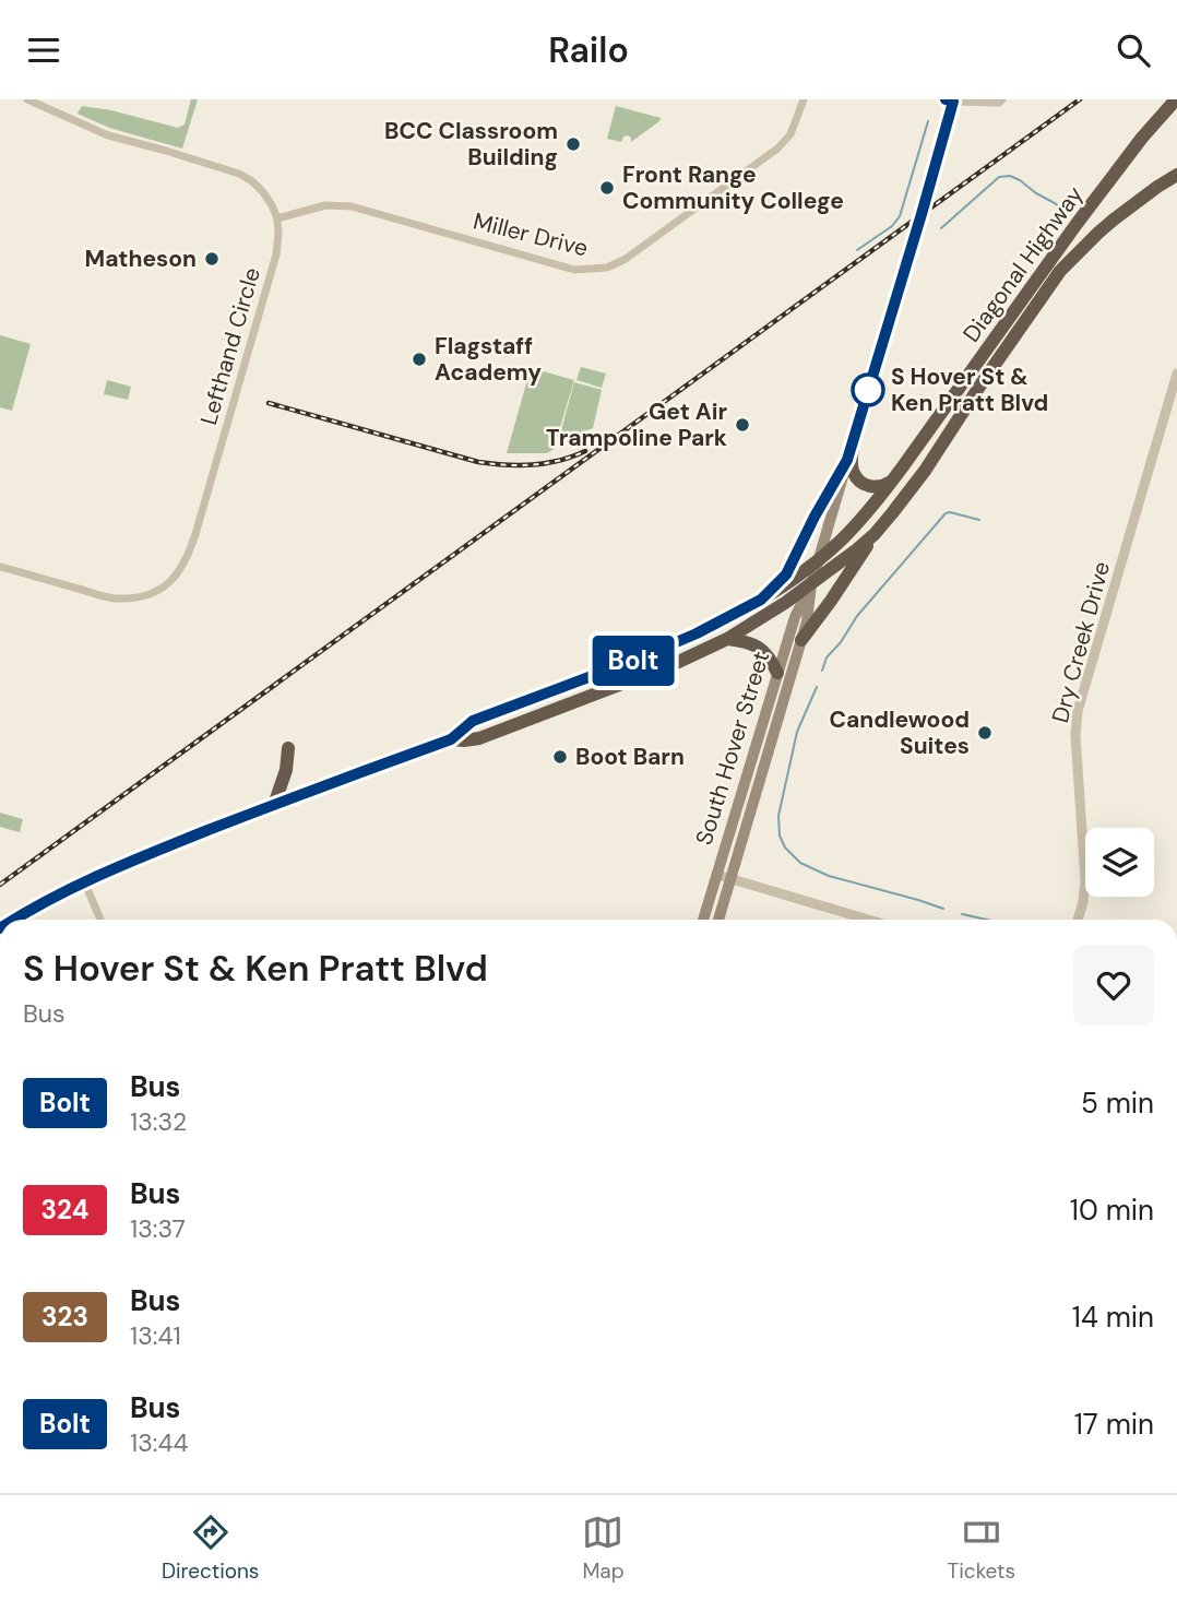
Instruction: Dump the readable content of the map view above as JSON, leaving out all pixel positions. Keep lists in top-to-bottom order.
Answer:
{
  "streets": {
    "highway": ["Diagonal Highway"],
    "main road": ["South Hover Street"],
    "street": ["Miller Drive", "Lefthand Circle", "Dry Creek Drive"]
  },
  "crossings": [
    ["Miller Drive", "Lefthand Circle"],
    ["Diagonal Highway", "South Hover Street"]
  ],
  "places": [
    "BCC Classroom Building",
    "Front Range Community College",
    "Matheson",
    "Flagstaff Academy",
    "S Hover St & Ken Pratt Blvd",
    "Get Air Trampoline Park",
    "Candlewood Suites",
    "Boot Barn"
  ],
  "lines": ["bus line Bolt"],
  "page": {
    "header": "Railo",
    "on_map": "Bolt",
    "heading": ["S Hover St & Ken Pratt Blvd", "Bus"],
    "list": [
      {
        "mark": "Bolt",
        "name": "Bus",
        "note": "13:32",
        "value": "5 min"
      },
      {
        "mark": "324",
        "name": "Bus",
        "note": "13:37",
        "value": "10 min"
      },
      {
        "mark": "323",
        "name": "Bus",
        "note": "13:41",
        "value": "14 min"
      },
      {
        "mark": "Bolt",
        "name": "Bus",
        "note": "13:44",
        "value": "17 min"
      }
    ],
    "tabs": ["Directions", "Map", "Tickets"]
  }
}
